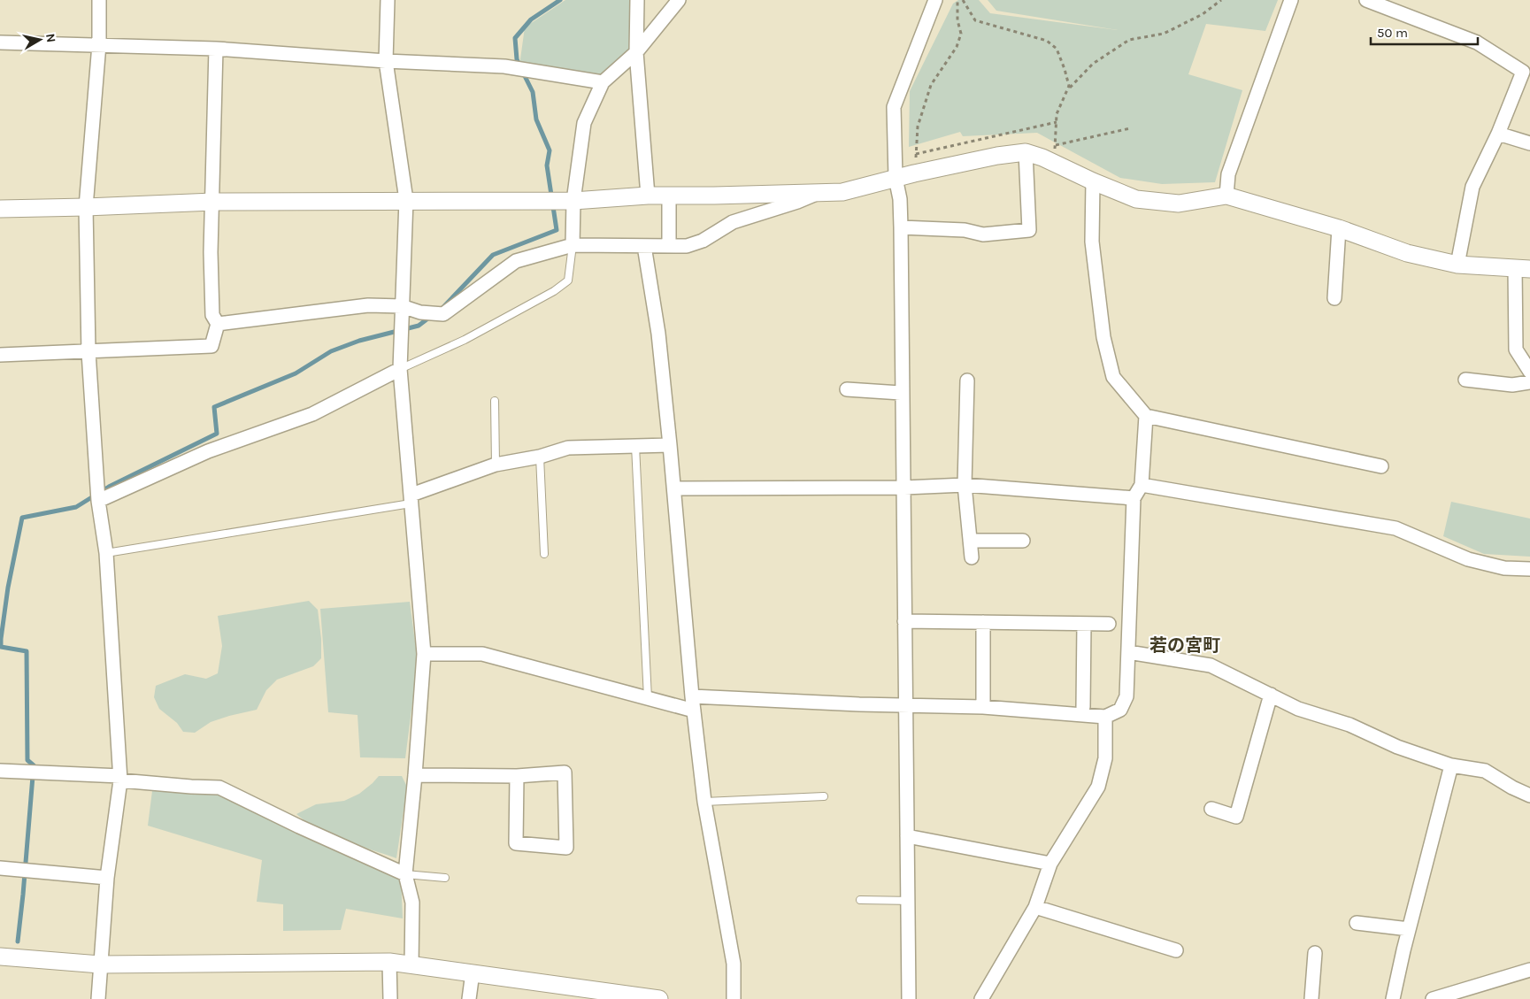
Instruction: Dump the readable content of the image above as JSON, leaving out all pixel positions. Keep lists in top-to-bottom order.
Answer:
{
  "districts": ["若の宮町"],
  "scale_bar": "50 m",
  "north": "right"
}
